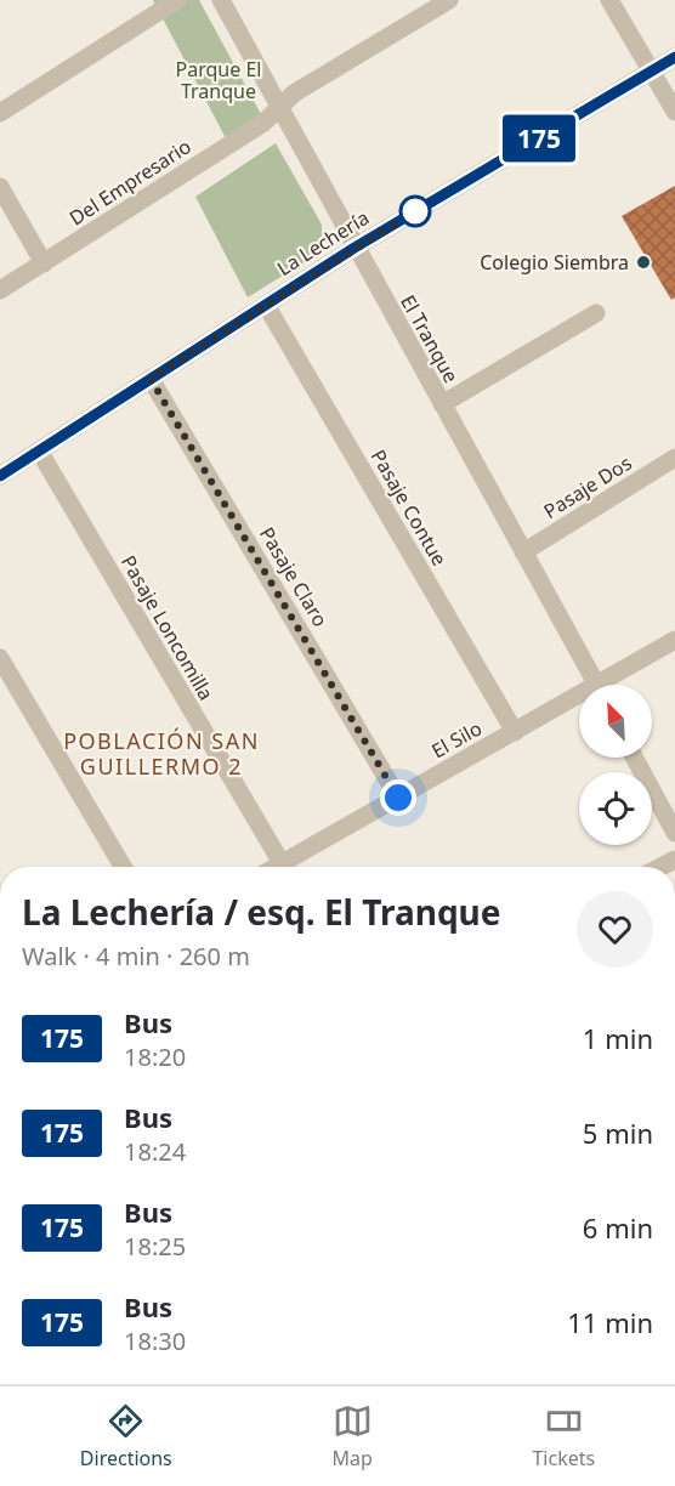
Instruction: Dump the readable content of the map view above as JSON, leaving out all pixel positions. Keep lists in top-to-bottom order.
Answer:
{
  "streets": {
    "street": [
      "Del Empresario",
      "La Lechería",
      "El Tranque",
      "Pasaje Dos",
      "Pasaje Contue",
      "Pasaje Claro",
      "Pasaje Loncomilla",
      "El Silo"
    ]
  },
  "crossings": [
    ["Del Empresario", "El Tranque"],
    ["La Lechería", "El Tranque"],
    ["La Lechería", "Pasaje Contue"],
    ["La Lechería", "Pasaje Claro"],
    ["La Lechería", "Pasaje Loncomilla"],
    ["El Tranque", "Pasaje Dos"],
    ["Pasaje Contue", "El Silo"],
    ["Pasaje Claro", "El Silo"],
    ["Pasaje Loncomilla", "El Silo"]
  ],
  "districts": ["POBLACIÓN SAN GUILLERMO 2"],
  "parks": ["Parque El Tranque"],
  "places": ["Colegio Siembra"],
  "lines": ["bus line 175"],
  "north": "top left",
  "page": {
    "on_map": "175",
    "heading": ["La Lechería / esq. El Tranque", "Walk · 4 min · 260 m"],
    "list": [
      {
        "mark": "175",
        "name": "Bus",
        "note": "18:20",
        "value": "1 min"
      },
      {
        "mark": "175",
        "name": "Bus",
        "note": "18:24",
        "value": "5 min"
      },
      {
        "mark": "175",
        "name": "Bus",
        "note": "18:25",
        "value": "6 min"
      },
      {
        "mark": "175",
        "name": "Bus",
        "note": "18:30",
        "value": "11 min"
      }
    ],
    "tabs": ["Directions", "Map", "Tickets"]
  }
}
